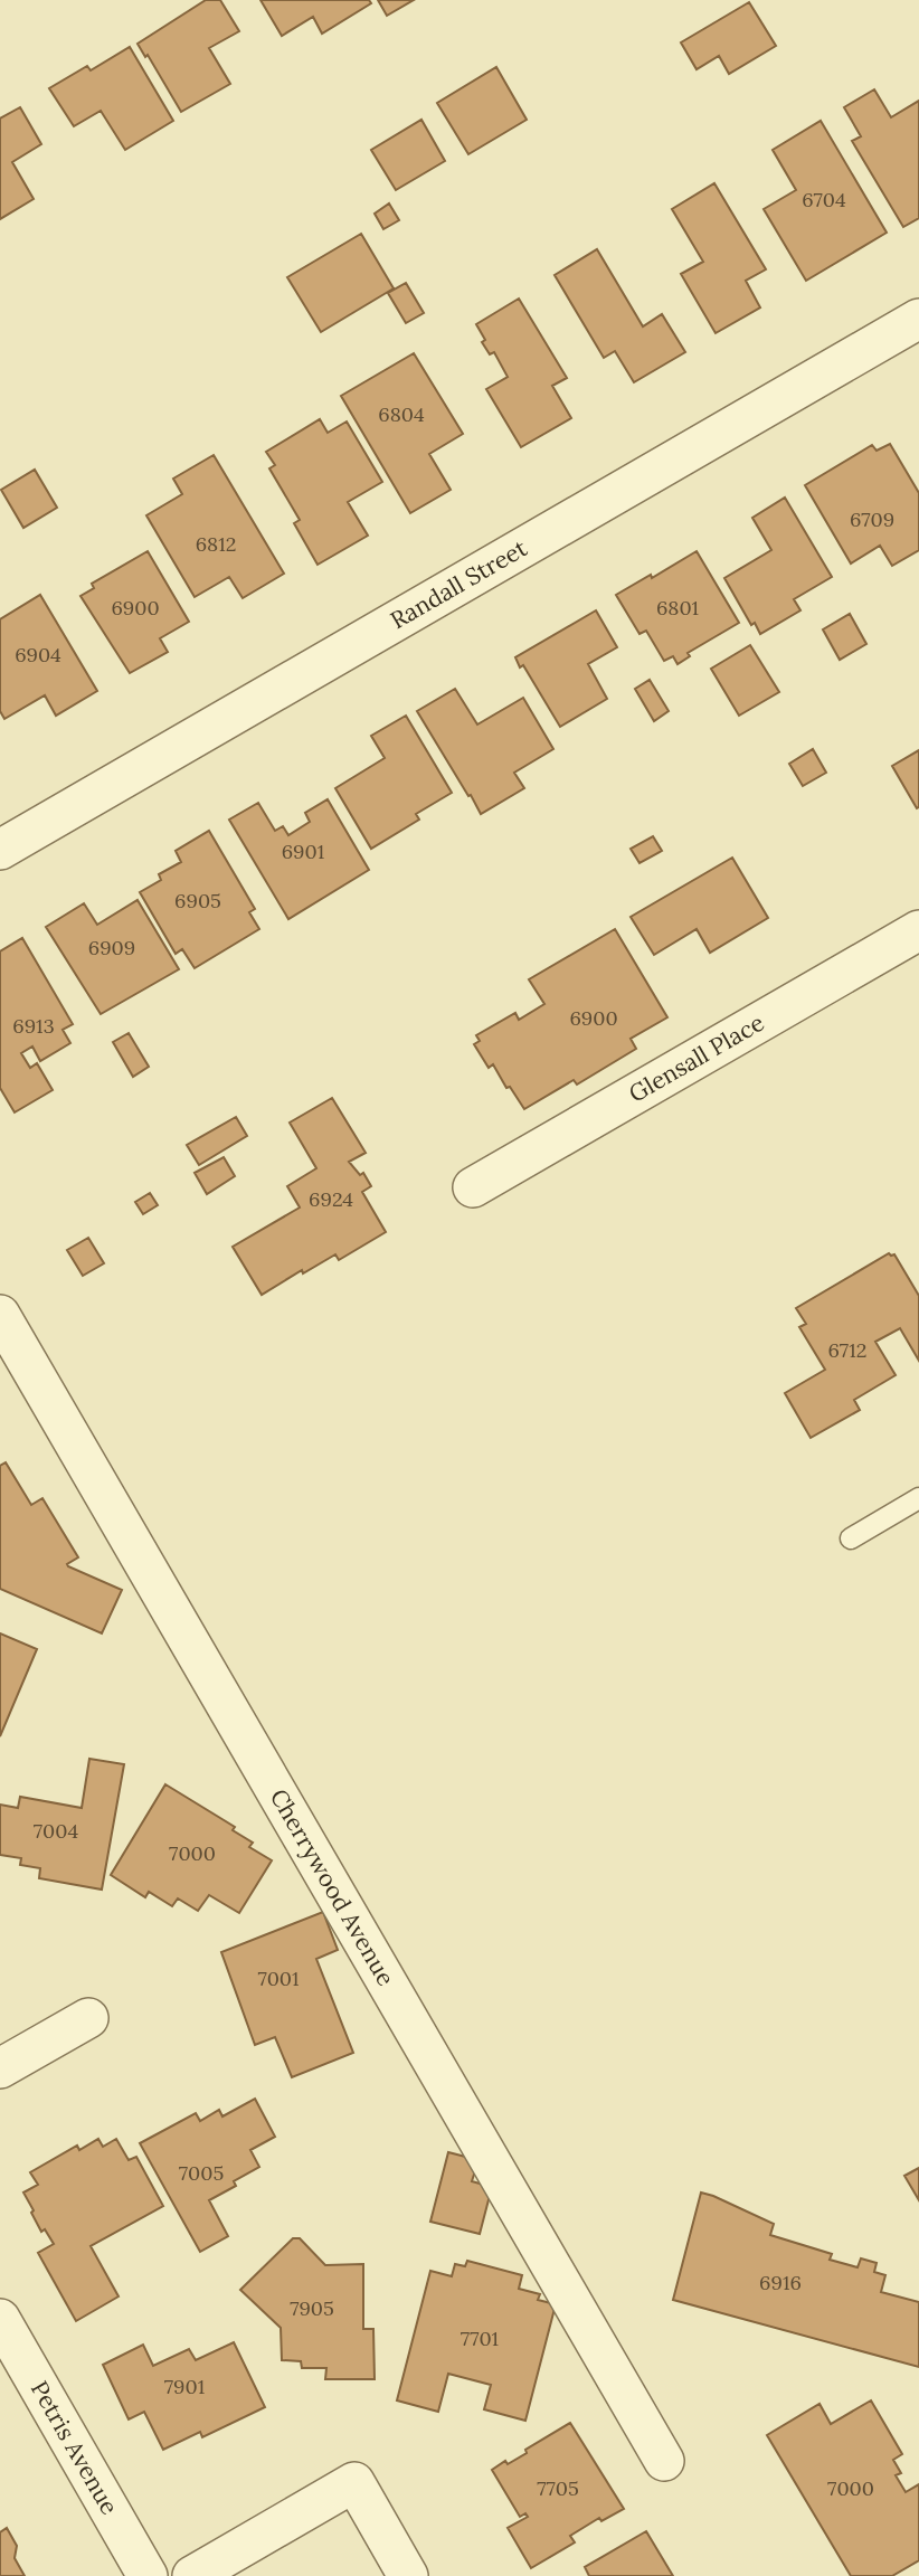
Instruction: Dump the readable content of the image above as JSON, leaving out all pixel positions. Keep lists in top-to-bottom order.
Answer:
{
  "streets": {
    "street": [
      "Randall Street",
      "Glensall Place",
      "Cherrywood Avenue",
      "Petris Avenue"
    ]
  },
  "house_numbers": [
    "6704",
    "6804",
    "6709",
    "6812",
    "6900",
    "6801",
    "6904",
    "6901",
    "6905",
    "6909",
    "6900",
    "6913",
    "6924",
    "6712",
    "7004",
    "7000",
    "7001",
    "7005",
    "6916",
    "7905",
    "7701",
    "7901",
    "7705",
    "7000"
  ]
}
